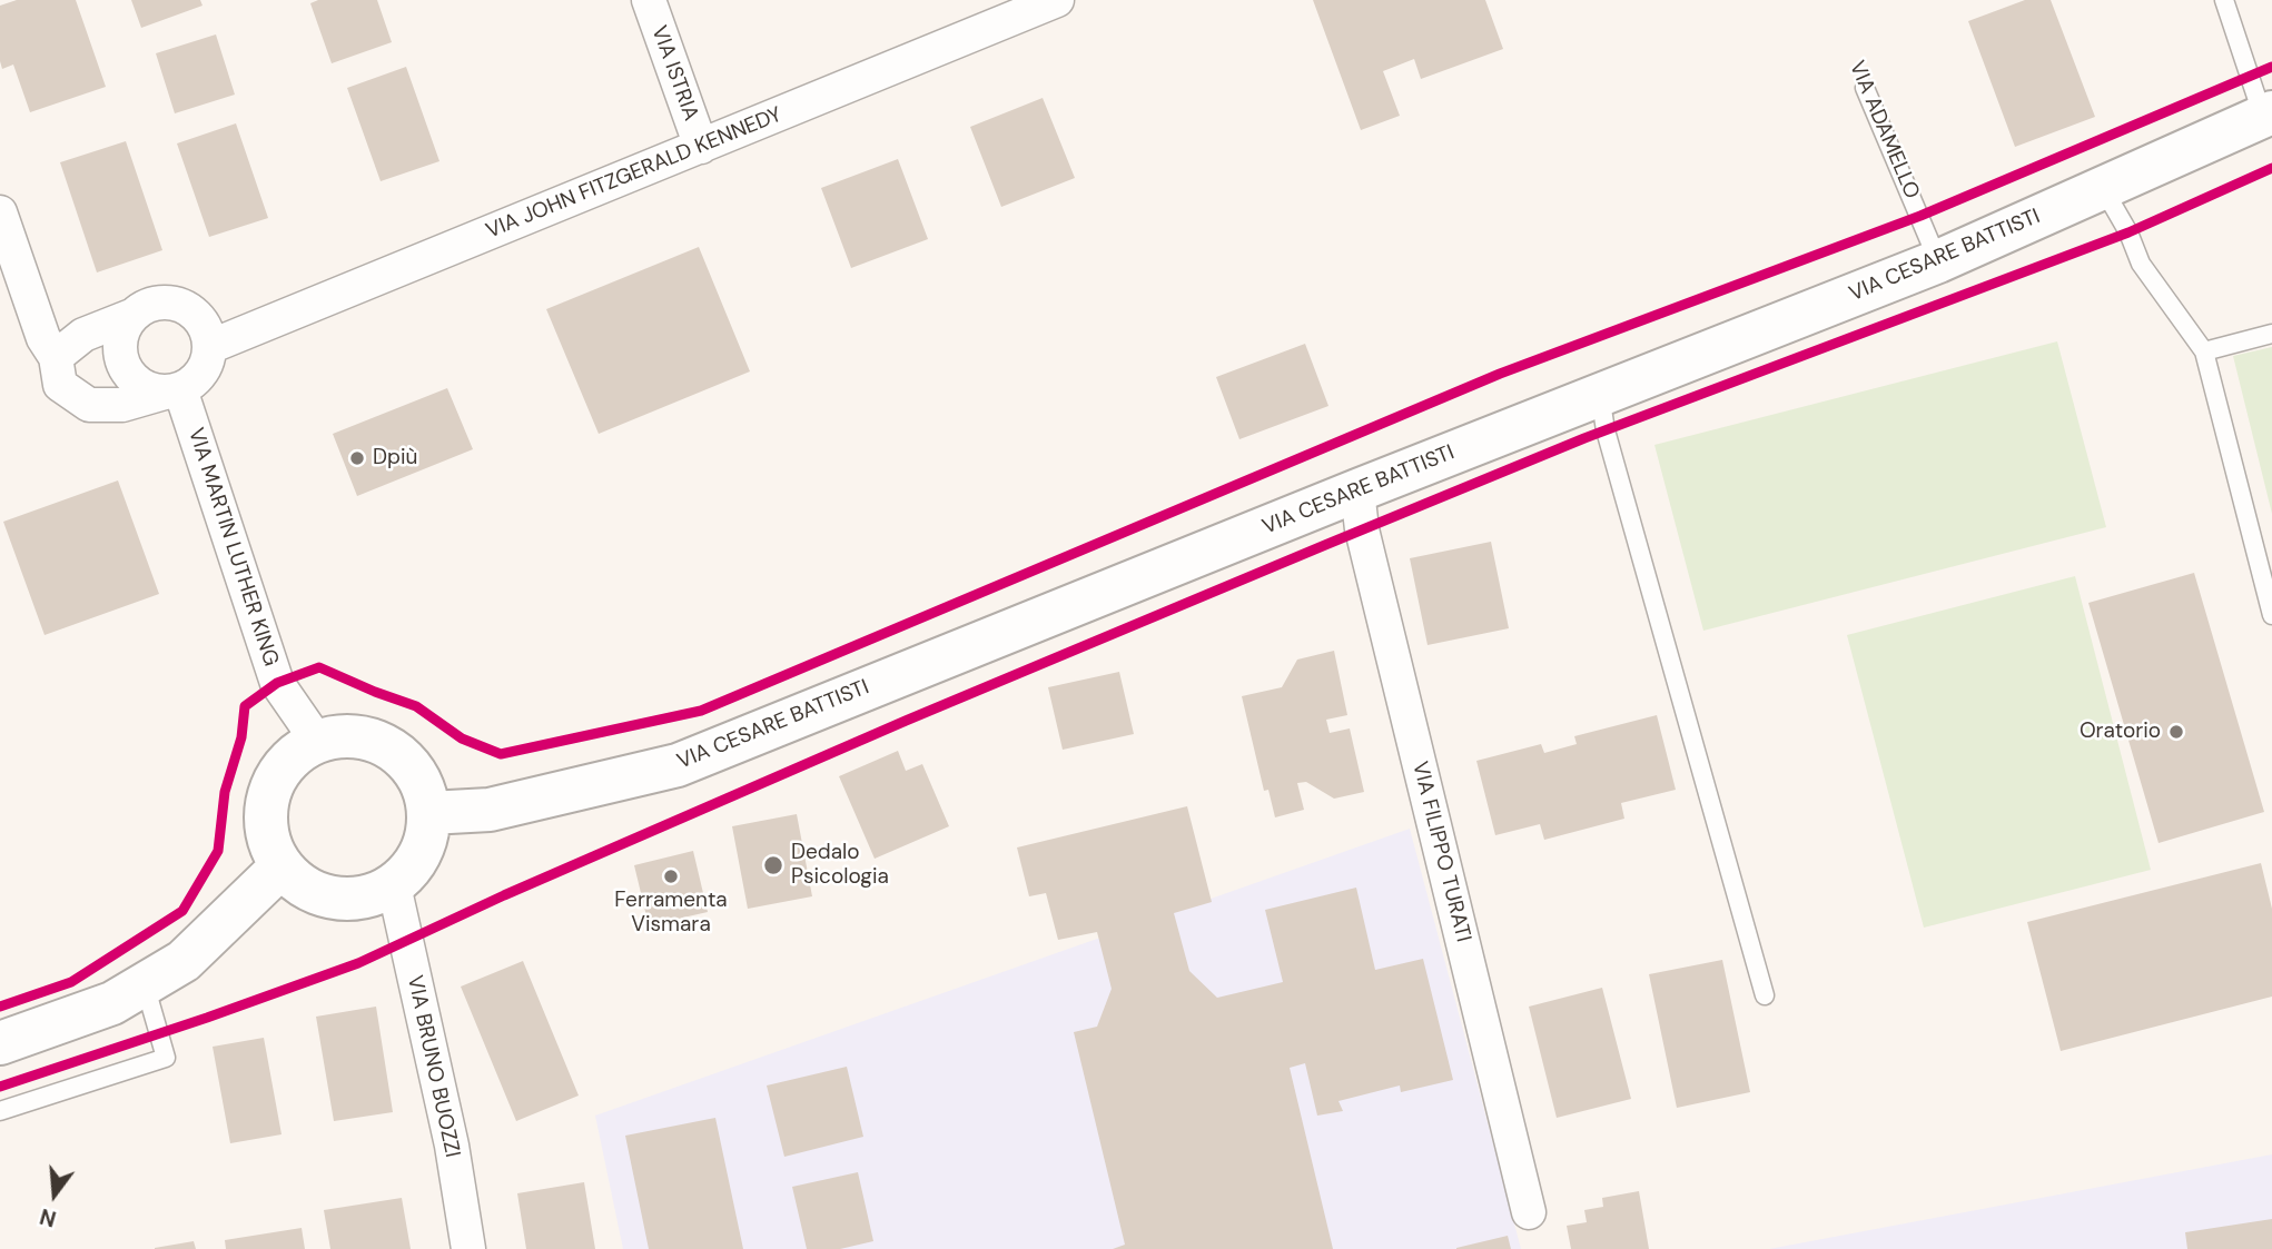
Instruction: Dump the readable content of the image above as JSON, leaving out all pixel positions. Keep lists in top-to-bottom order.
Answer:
{
  "streets": {
    "street": [
      "VIA ISTRIA",
      "VIA JOHN FITZGERALD KENNEDY",
      "VIA CESARE BATTISTI",
      "VIA MARTIN LUTHER KING",
      "VIA FILIPPO TURATI",
      "VIA BRUNO BUOZZI"
    ],
    "lane": ["VIA ADAMELLO"]
  },
  "crossings": [
    ["VIA ISTRIA", "VIA JOHN FITZGERALD KENNEDY"],
    ["VIA ADAMELLO", "VIA CESARE BATTISTI"],
    ["VIA JOHN FITZGERALD KENNEDY", "VIA MARTIN LUTHER KING"],
    ["VIA CESARE BATTISTI", "VIA MARTIN LUTHER KING"],
    ["VIA CESARE BATTISTI", "VIA FILIPPO TURATI"],
    ["VIA CESARE BATTISTI", "VIA BRUNO BUOZZI"],
    ["VIA MARTIN LUTHER KING", "VIA BRUNO BUOZZI"]
  ],
  "places": [
    "Dpiù",
    "Oratorio",
    "Dedalo Psicologia",
    "Ferramenta Vismara"
  ],
  "north": "bottom"
}
